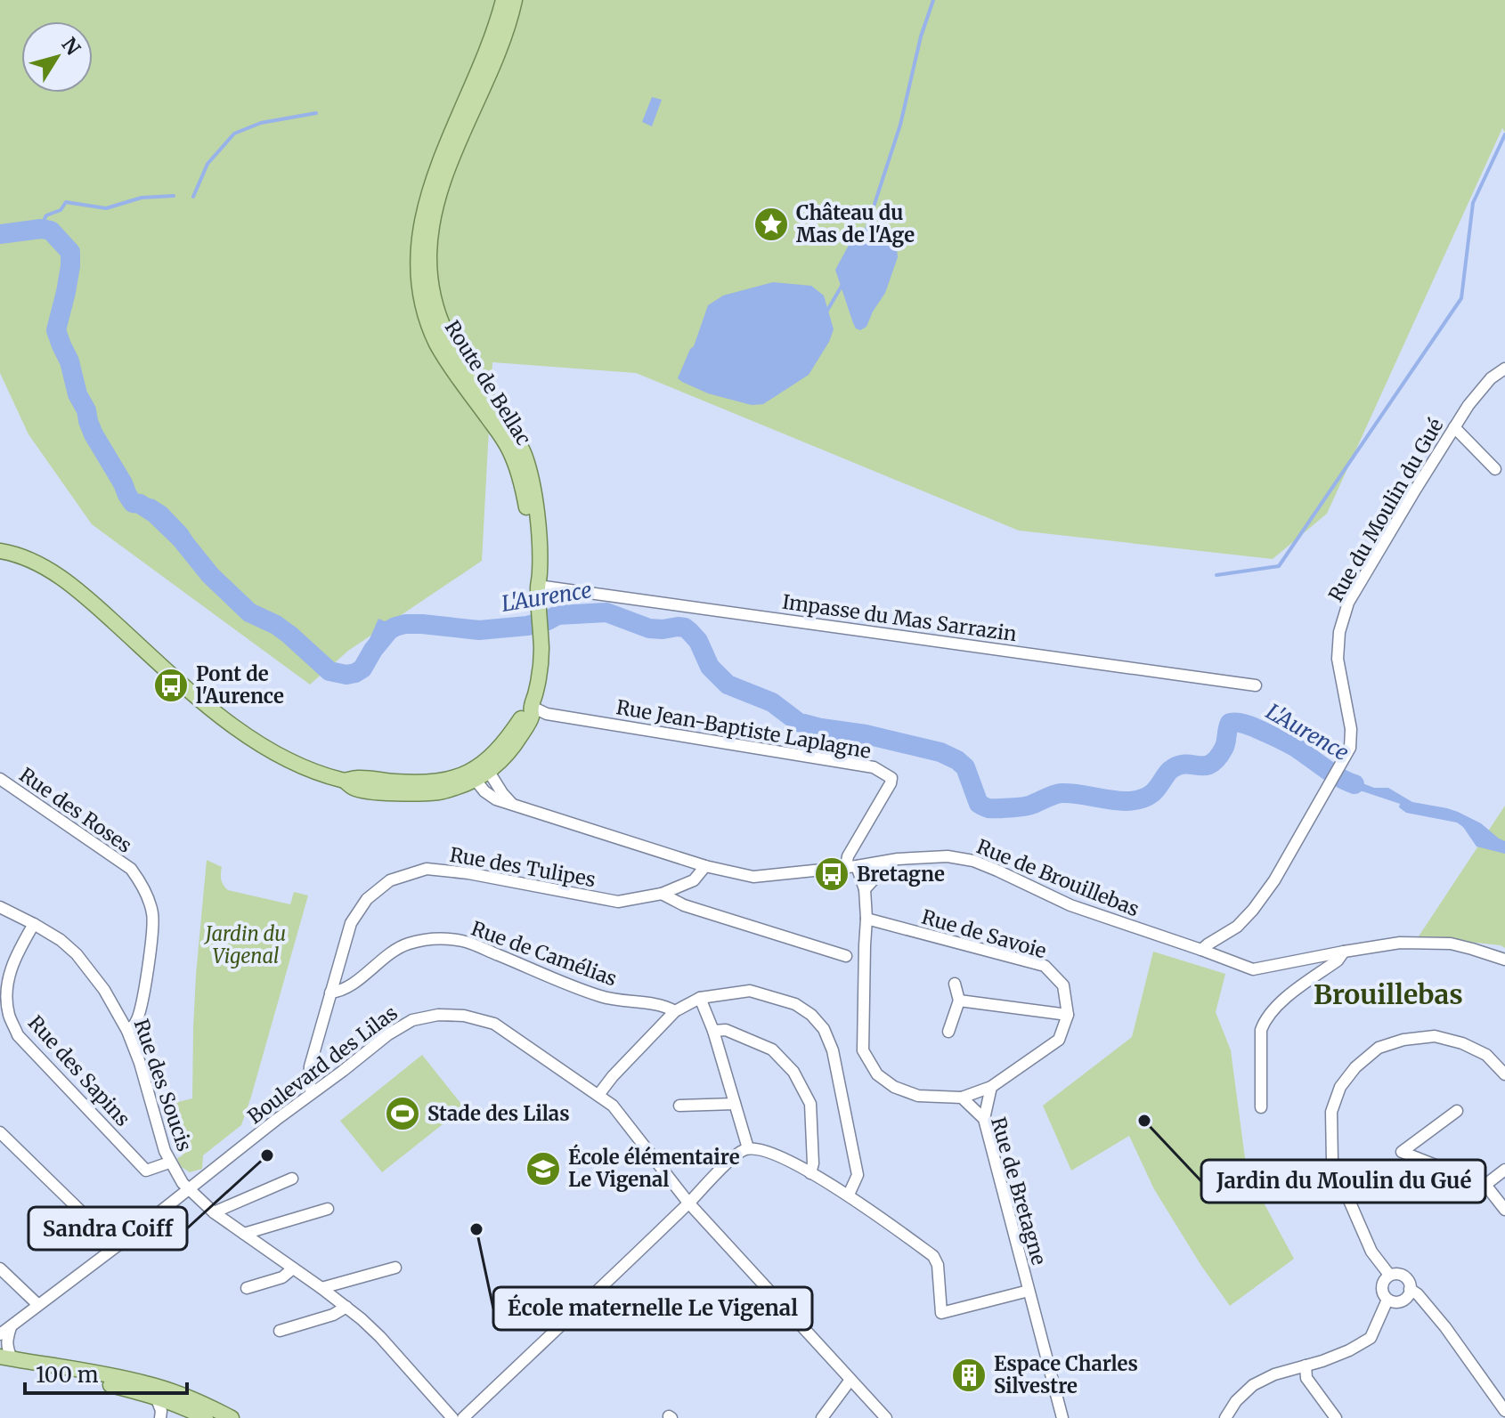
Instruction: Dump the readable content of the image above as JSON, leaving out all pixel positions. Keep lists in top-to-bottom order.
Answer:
{
  "streets": {
    "main road": ["Route de Bellac"],
    "street": [
      "Rue du Moulin du Gué",
      "Impasse du Mas Sarrazin",
      "Rue Jean-Baptiste Laplagne",
      "Rue des Roses",
      "Rue des Tulipes",
      "Rue de Brouillebas",
      "Rue de Savoie",
      "Rue de Camélias",
      "Boulevard des Lilas",
      "Rue des Sapins",
      "Rue des Soucis",
      "Rue de Bretagne"
    ]
  },
  "crossings": [
    ["Route de Bellac", "Impasse du Mas Sarrazin"],
    ["Route de Bellac", "Rue Jean-Baptiste Laplagne"],
    ["Rue du Moulin du Gué", "Rue de Brouillebas"],
    ["Rue Jean-Baptiste Laplagne", "Rue de Brouillebas"],
    ["Rue des Roses", "Rue des Soucis"],
    ["Rue des Tulipes", "Rue de Brouillebas"],
    ["Rue des Tulipes", "Rue de Camélias"],
    ["Rue des Tulipes", "Boulevard des Lilas"],
    ["Boulevard des Lilas", "Rue des Soucis"],
    ["Rue des Sapins", "Rue des Soucis"]
  ],
  "districts": ["Brouillebas"],
  "water": ["L'Aurence"],
  "parks": ["Jardin du Vigenal"],
  "places": {
    "place": ["Château du Mas de l'Age"],
    "bus stop": ["Pont de l'Aurence", "Bretagne"],
    "sports": ["Stade des Lilas"],
    "other": ["Jardin du Moulin du Gué", "Sandra Coiff", "École maternelle Le Vigenal"],
    "school or university": ["École élémentaire Le Vigenal"],
    "building": ["Espace Charles Silvestre"]
  },
  "scale_bar": "100 m",
  "north": "top right"
}
